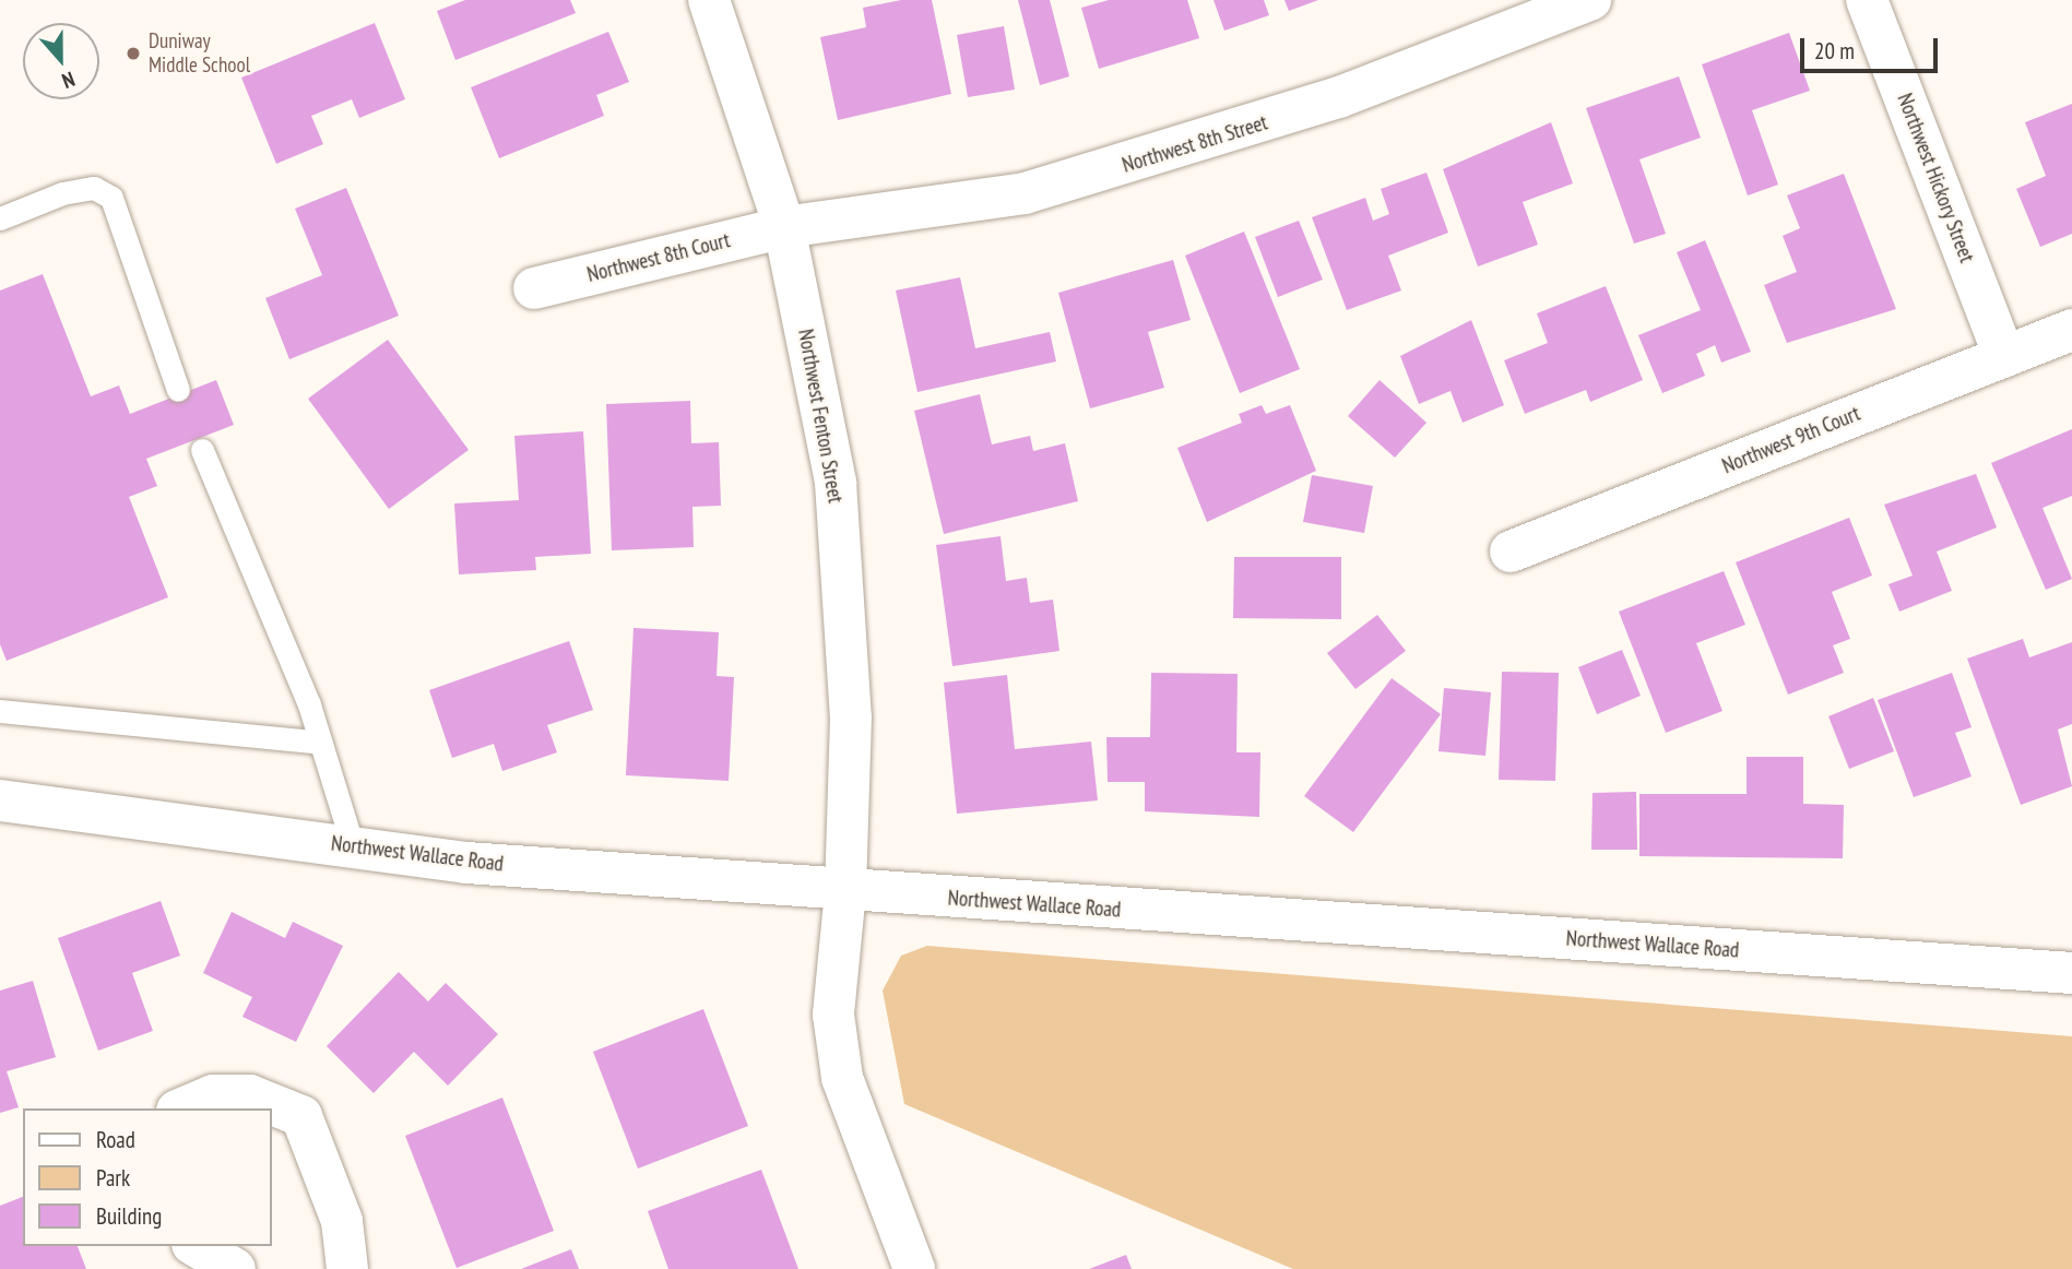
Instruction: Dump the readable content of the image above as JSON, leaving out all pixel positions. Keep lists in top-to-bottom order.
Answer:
{
  "streets": {
    "street": [
      "Northwest 8th Street",
      "Northwest Hickory Street",
      "Northwest 8th Court",
      "Northwest Fenton Street",
      "Northwest 9th Court",
      "Northwest Wallace Road"
    ]
  },
  "crossings": [
    ["Northwest 8th Street", "Northwest 8th Court"],
    ["Northwest 8th Street", "Northwest Fenton Street"],
    ["Northwest Hickory Street", "Northwest 9th Court"],
    ["Northwest 8th Court", "Northwest Fenton Street"],
    ["Northwest Fenton Street", "Northwest Wallace Road"]
  ],
  "places": ["Duniway Middle School"],
  "legend": ["Road", "Park", "Building"],
  "scale_bar": "20 m",
  "north": "bottom"
}
